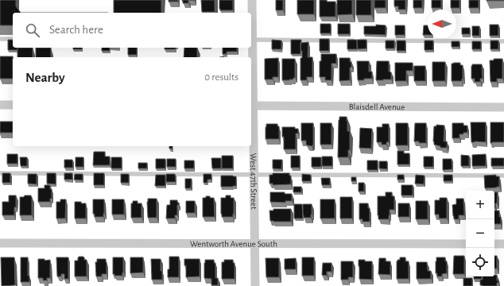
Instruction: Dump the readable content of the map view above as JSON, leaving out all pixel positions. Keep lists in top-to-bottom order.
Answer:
{
  "streets": {
    "street": ["Blaisdell Avenue", "West 47th Street", "Wentworth Avenue South"]
  },
  "crossings": [
    ["Blaisdell Avenue", "West 47th Street"],
    ["West 47th Street", "Wentworth Avenue South"]
  ],
  "north": "left",
  "page": {
    "search": "Search here",
    "heading": ["Nearby", "0 results"],
    "map_buttons": ["+", "−"]
  }
}
